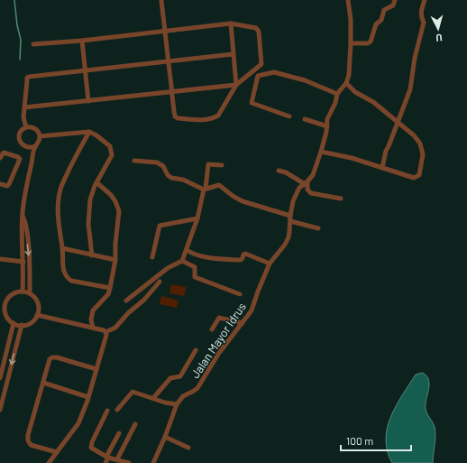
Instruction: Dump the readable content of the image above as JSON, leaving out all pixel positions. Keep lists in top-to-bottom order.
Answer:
{
  "streets": {
    "street": ["Jalan Mayor Idrus"]
  },
  "scale_bar": "100 m",
  "north": "bottom"
}
